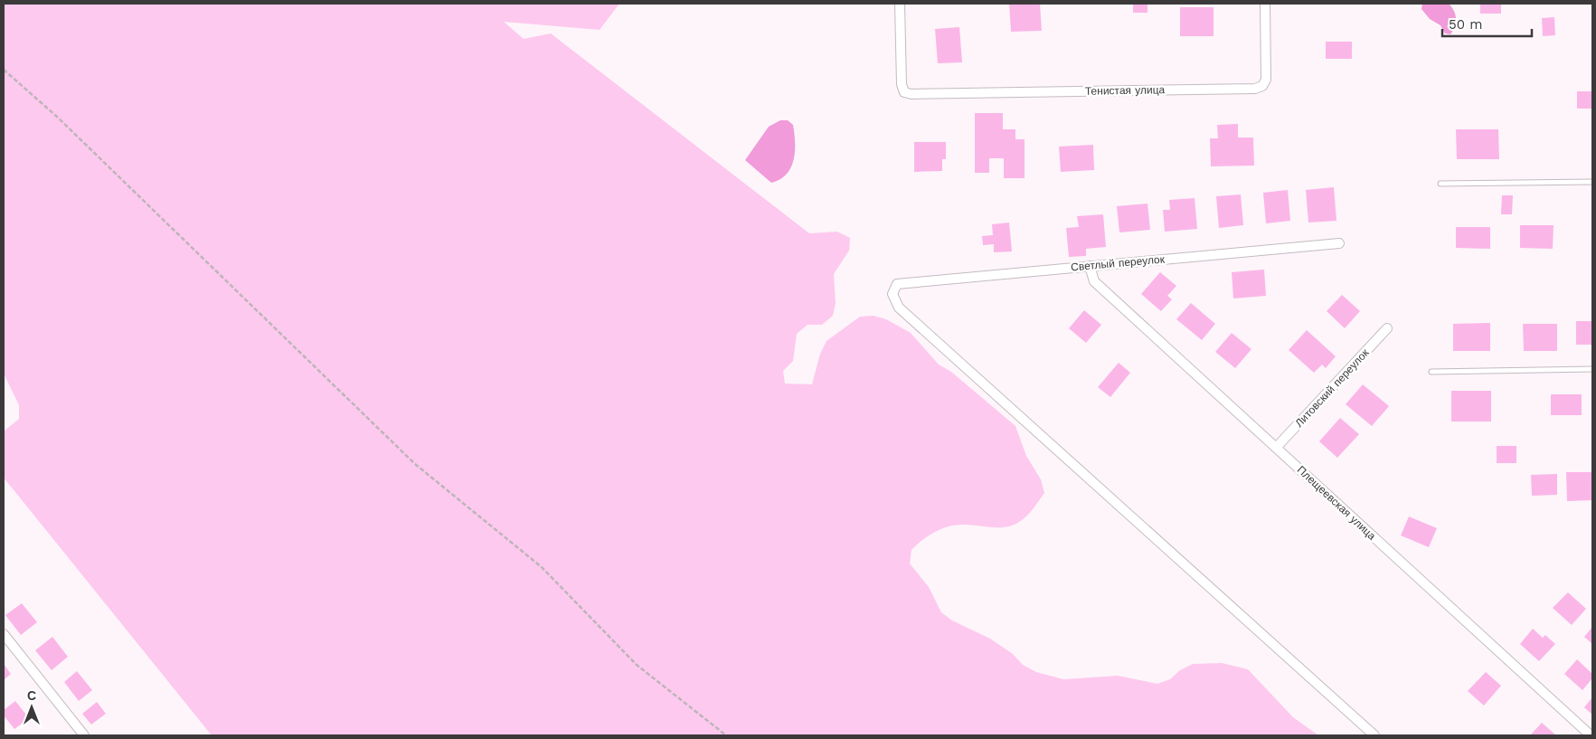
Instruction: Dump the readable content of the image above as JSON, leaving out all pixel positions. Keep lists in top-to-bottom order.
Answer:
{
  "streets": {
    "street": [
      "Тенистая улица",
      "Светлый переулок",
      "Литовский переулок",
      "Плещеевская улица"
    ]
  },
  "crossings": [
    ["Светлый переулок", "Плещеевская улица"],
    ["Литовский переулок", "Плещеевская улица"]
  ],
  "scale_bar": "50 m",
  "north": "top"
}
